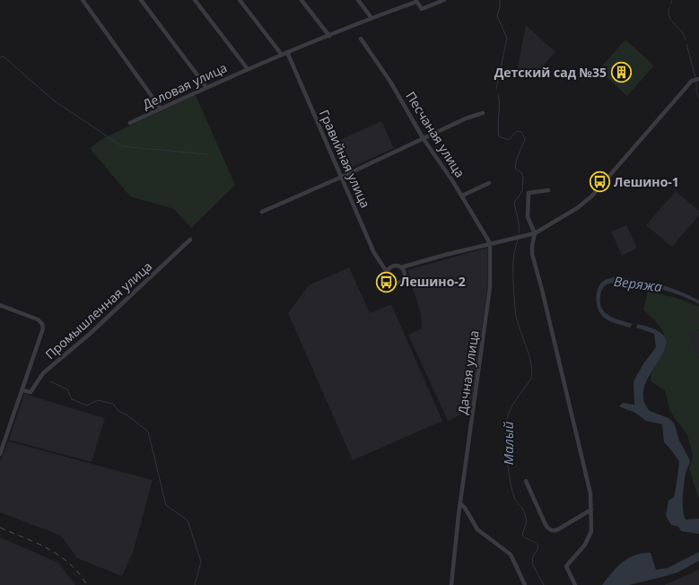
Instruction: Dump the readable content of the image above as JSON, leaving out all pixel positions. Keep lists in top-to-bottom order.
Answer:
{
  "streets": {
    "street": [
      "Деловая улица",
      "Песчаная улица",
      "Гравийная улица",
      "Промышленная улица",
      "Дачная улица"
    ]
  },
  "crossings": [
    ["Деловая улица", "Гравийная улица"],
    ["Песчаная улица", "Дачная улица"]
  ],
  "water": ["Веряжа", "Малый"],
  "places": {
    "building": ["Детский сад №35"],
    "bus stop": ["Лешино-1", "Лешино-2"]
  }
}
